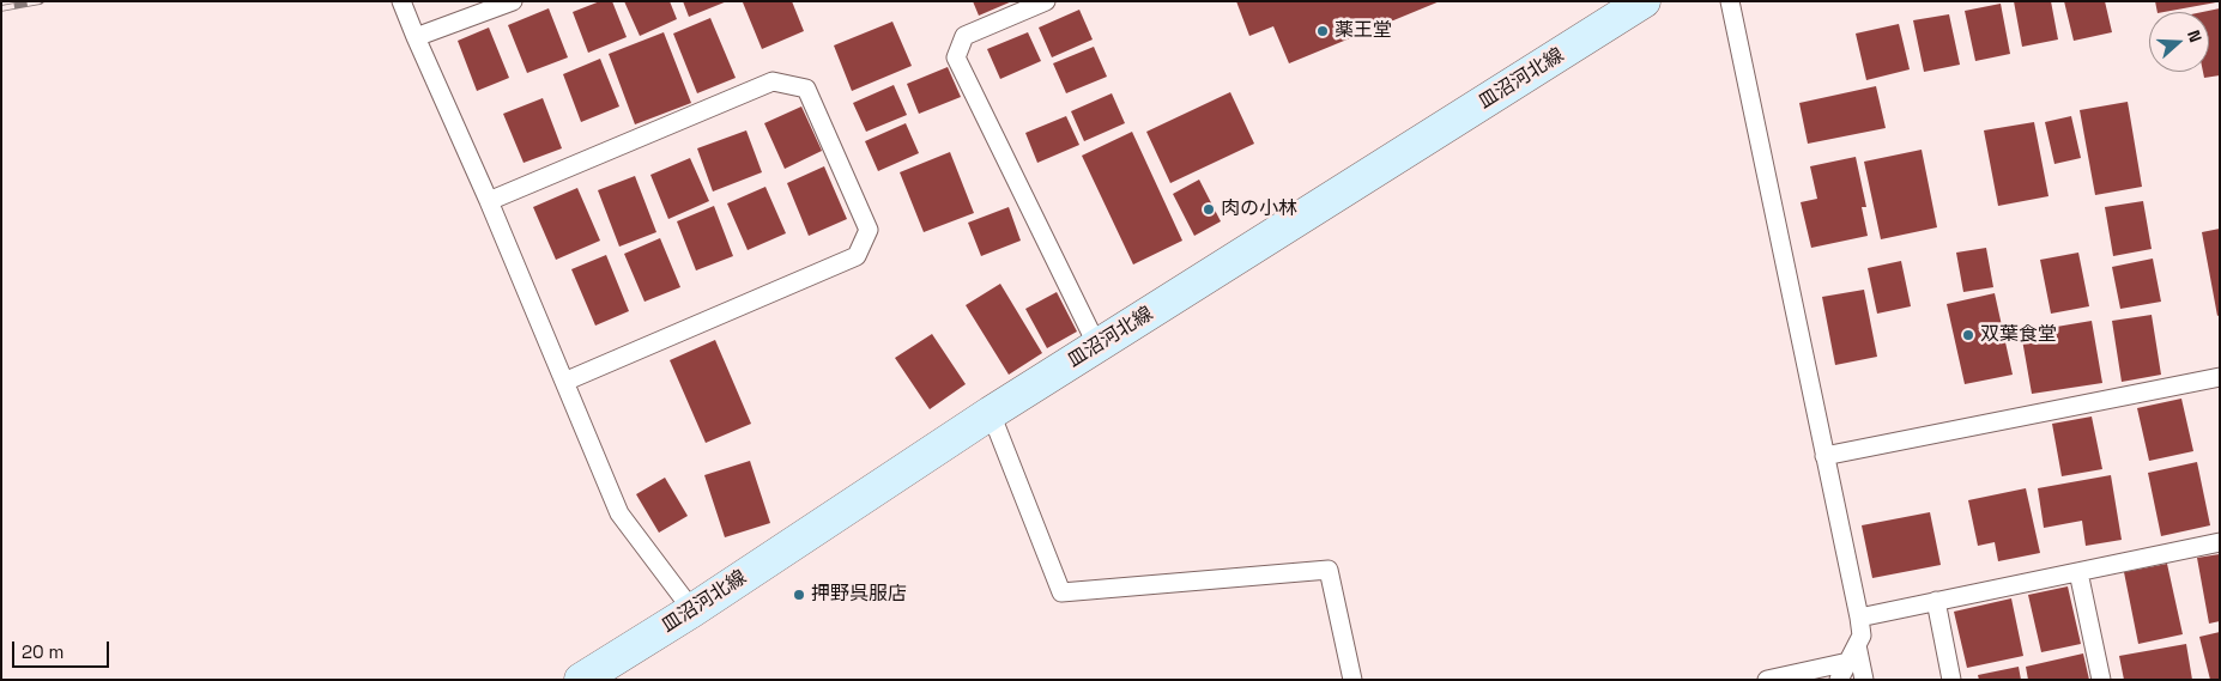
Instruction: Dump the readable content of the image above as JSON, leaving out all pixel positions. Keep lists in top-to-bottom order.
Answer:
{
  "streets": {
    "main road": ["皿沼河北線"]
  },
  "places": [
    "薬王堂",
    "肉の小林",
    "双葉食堂",
    "押野呉服店"
  ],
  "scale_bar": "20 m",
  "north": "right"
}
